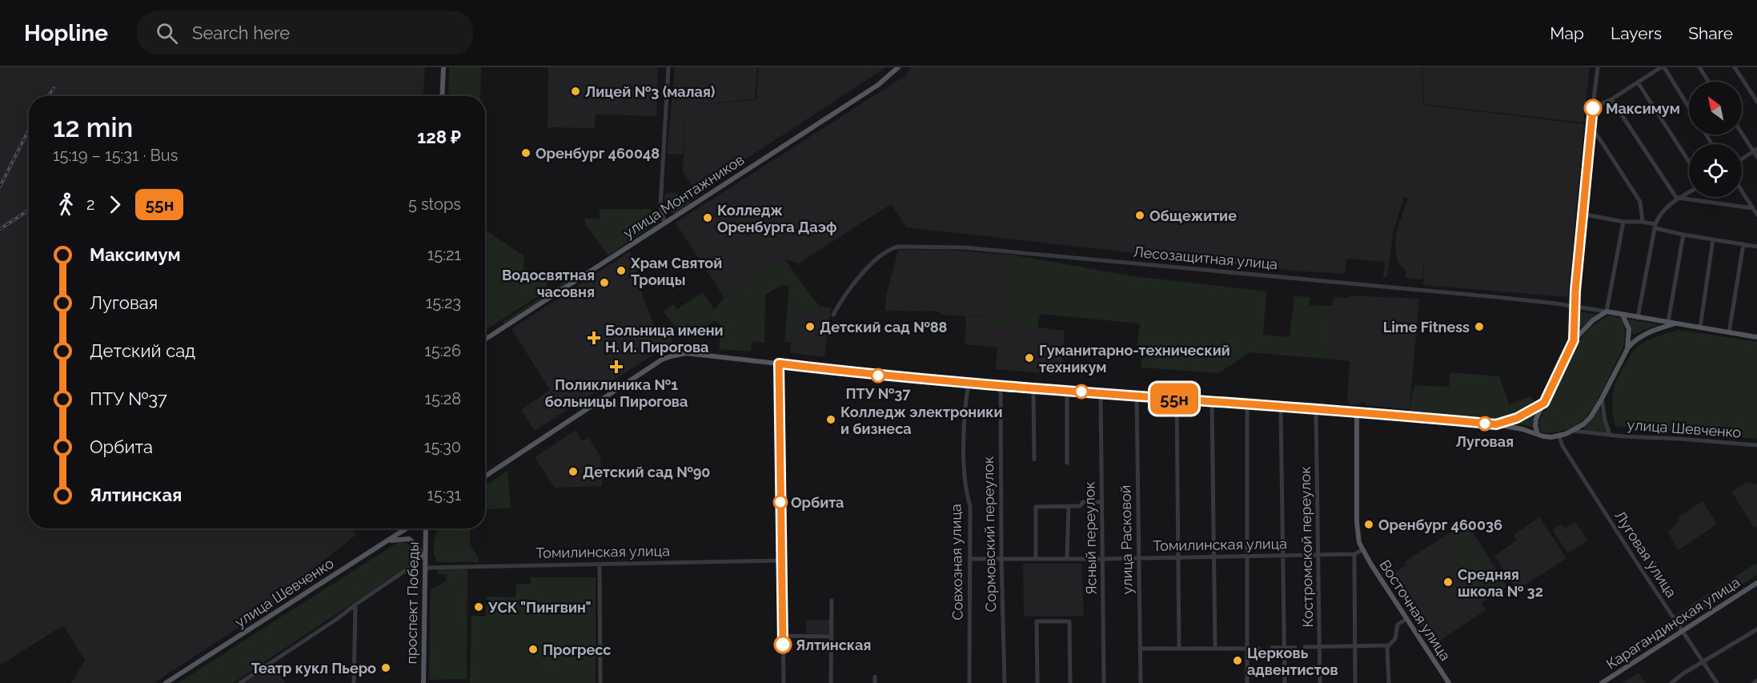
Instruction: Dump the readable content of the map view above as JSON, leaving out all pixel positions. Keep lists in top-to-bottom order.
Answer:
{
  "streets": {
    "main road": [
      "улица Монтажников",
      "улица Шевченко",
      "проспект Победы",
      "Восточная улица",
      "Карагандинская улица"
    ],
    "street": [
      "Лесозащитная улица",
      "Сормовский переулок",
      "Ясный переулок",
      "улица Расковой",
      "Томилинская улица",
      "Костромской переулок",
      "Луговая улица",
      "Совхозная улица"
    ]
  },
  "crossings": [
    ["Сормовский переулок", "Томилинская улица"],
    ["Ясный переулок", "Томилинская улица"],
    ["улица Расковой", "Томилинская улица"],
    ["Томилинская улица", "Костромской переулок"],
    ["Томилинская улица", "Совхозная улица"],
    ["Томилинская улица", "проспект Победы"],
    ["Луговая улица", "Карагандинская улица"]
  ],
  "places": {
    "other": [
      "Лицей №3 (малая)",
      "Максимум",
      "Оренбург 460048",
      "Общежитие",
      "Колледж Оренбурга Даэф",
      "Храм Святой Троицы",
      "Водосвятная часовня",
      "Детский сад №88",
      "Lime Fitness",
      "Гуманитарно-технический техникум",
      "ПТУ №37",
      "Колледж электроники и бизнеса",
      "Луговая",
      "Детский сад №90",
      "Орбита",
      "Оренбург 460036",
      "Средняя школа № 32",
      "УСК \"Пингвин\"",
      "Ялтинская",
      "Прогресс",
      "Церковь адвентистов",
      "Театр кукл Пьеро"
    ],
    "health": ["Больница имени Н. И. Пирогова", "Поликлиника №1 больницы Пирогова"]
  },
  "lines": ["bus line 55н"],
  "north": "top left",
  "page": {
    "header": "Hopline",
    "search": "Search here",
    "nav": ["Map", "Layers", "Share"],
    "on_map": "55н",
    "heading": ["12 min", "15:19 – 15:31 · Bus", "128 ₽"],
    "legs": ["2", "55н", "5 stops"],
    "list": [
      {
        "name": "Максимум",
        "value": "15:21"
      },
      {
        "name": "Луговая",
        "value": "15:23"
      },
      {
        "name": "Детский сад",
        "value": "15:26"
      },
      {
        "name": "ПТУ №37",
        "value": "15:28"
      },
      {
        "name": "Орбита",
        "value": "15:30"
      },
      {
        "name": "Ялтинская",
        "value": "15:31"
      }
    ]
  }
}
